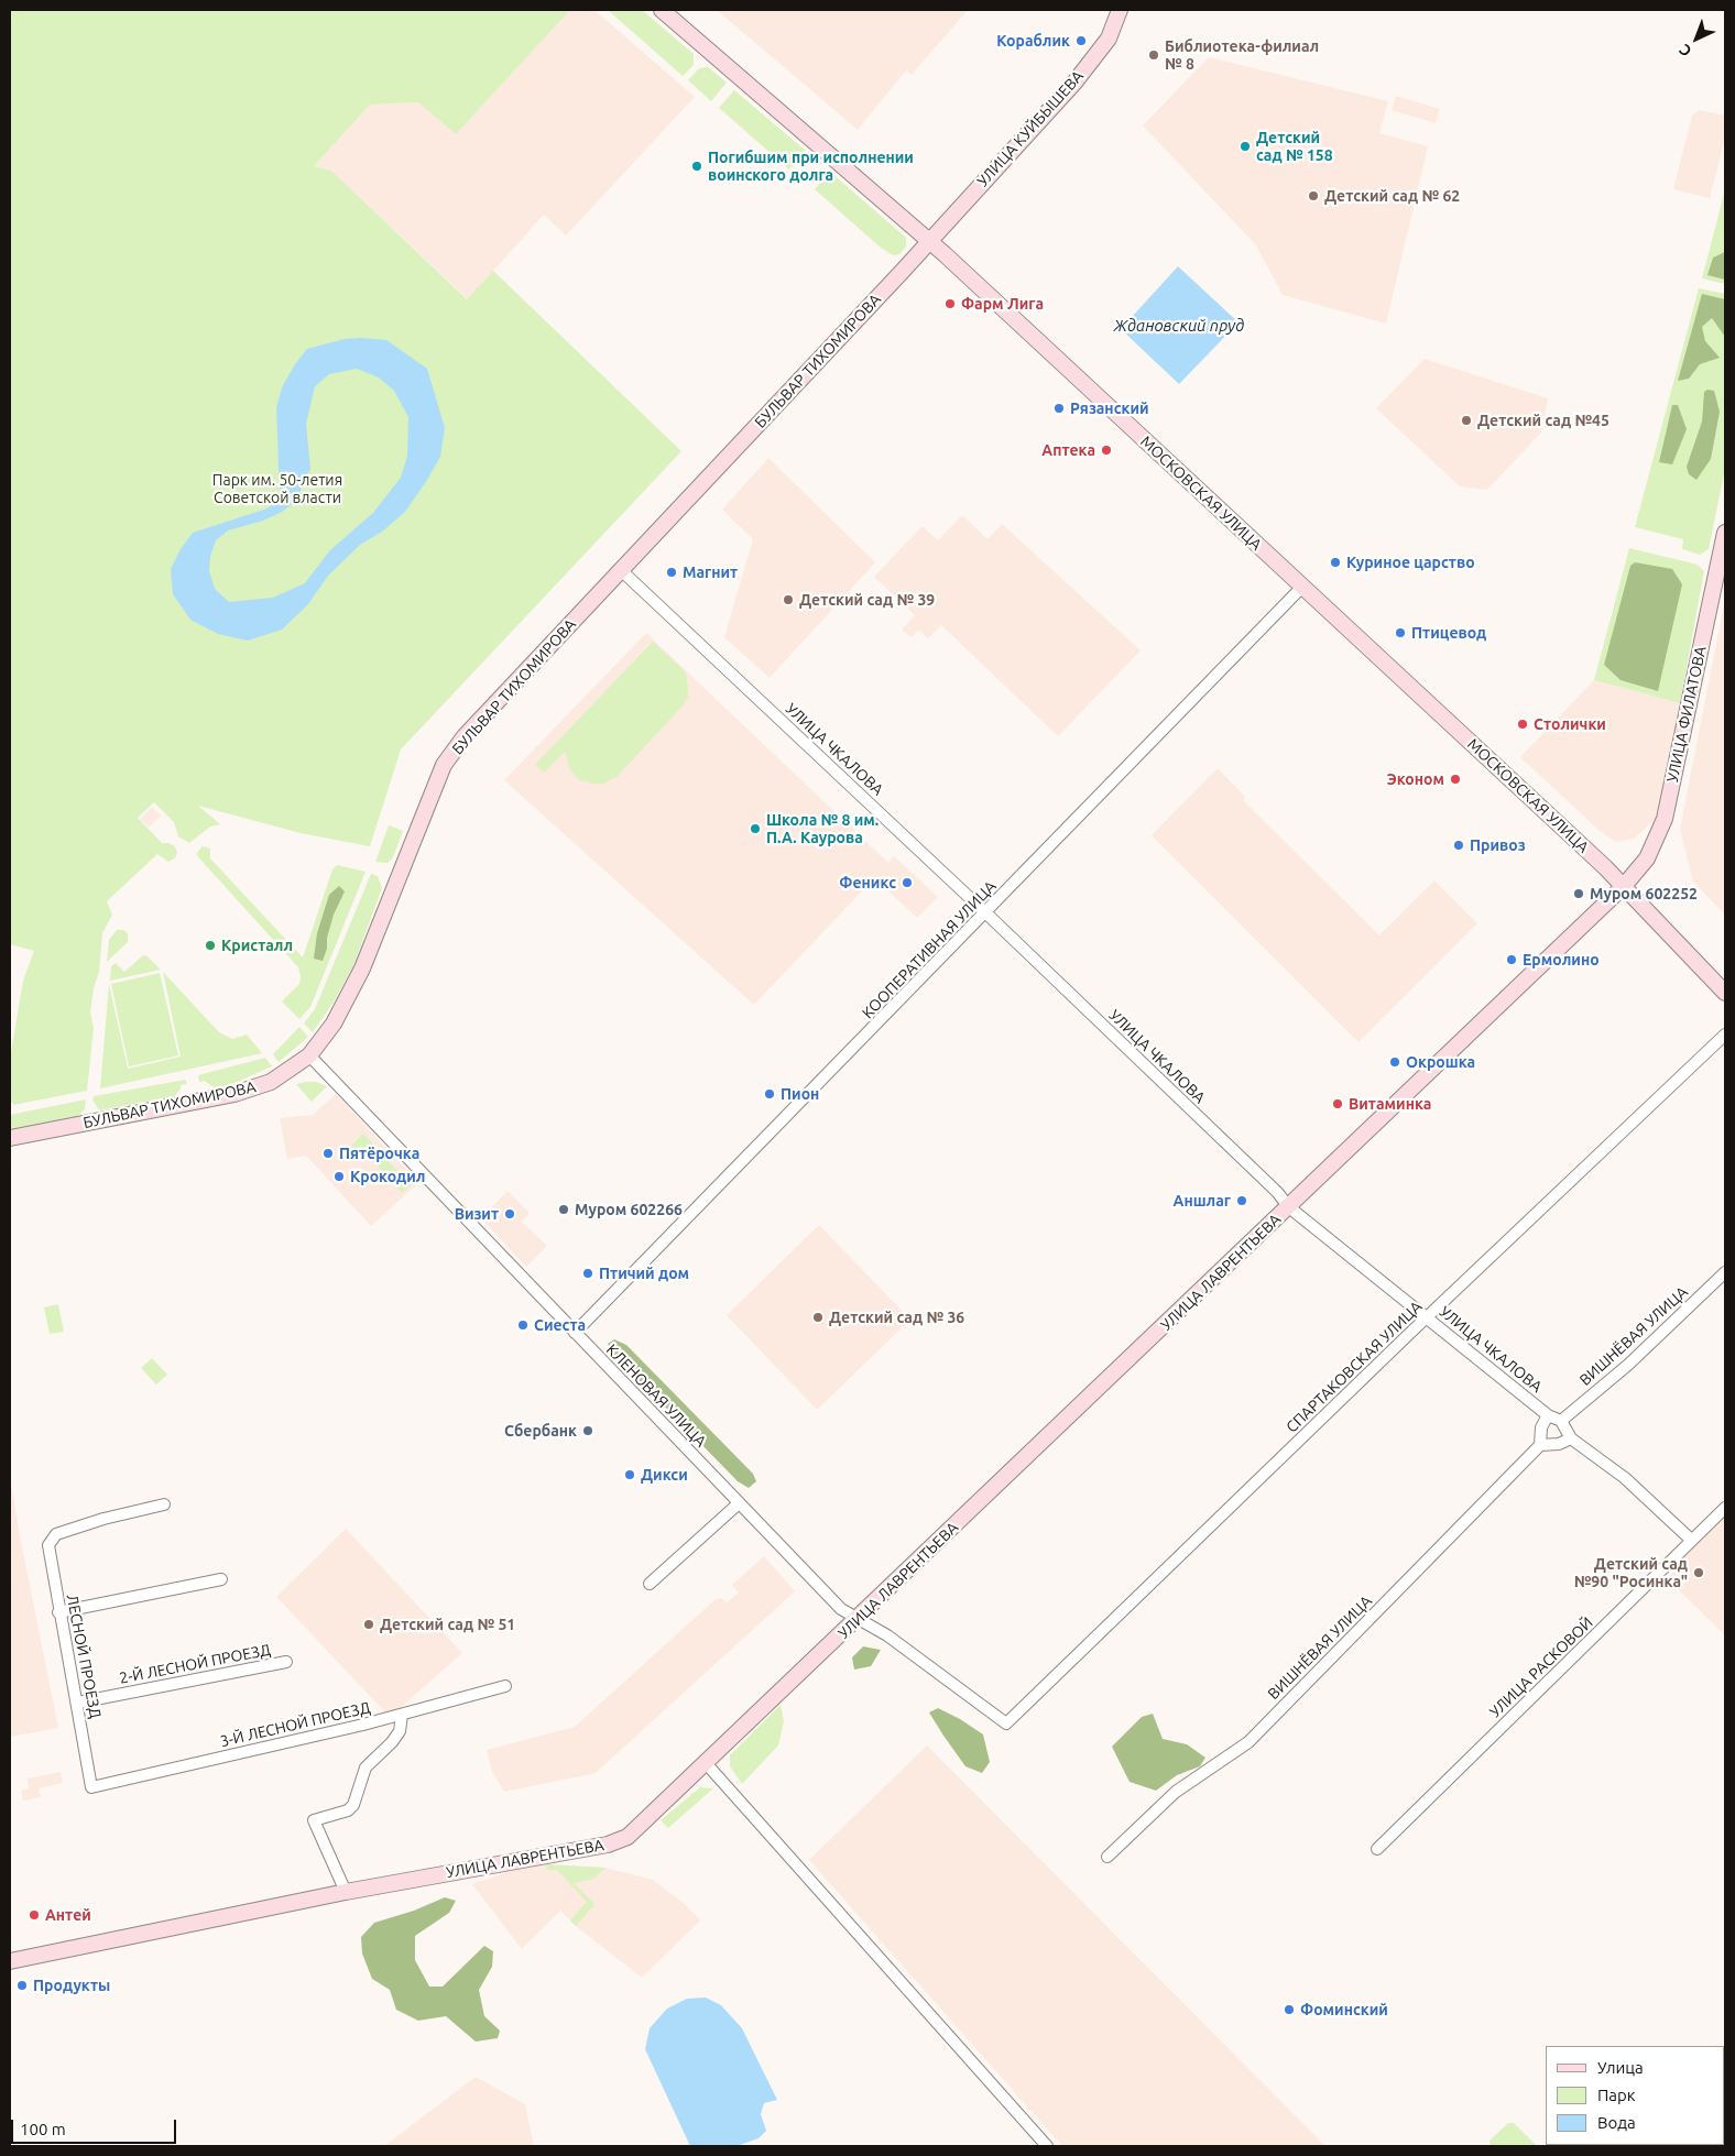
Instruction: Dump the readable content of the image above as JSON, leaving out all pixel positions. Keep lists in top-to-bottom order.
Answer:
{
  "streets": {
    "street": [
      "УЛИЦА КУЙБЫШЕВА",
      "БУЛЬВАР ТИХОМИРОВА",
      "МОСКОВСКАЯ УЛИЦА",
      "УЛИЦА ФИЛАТОВА",
      "УЛИЦА ЧКАЛОВА",
      "КООПЕРАТИВНАЯ УЛИЦА",
      "УЛИЦА ЛАВРЕНТЬЕВА",
      "ВИШНЁВАЯ УЛИЦА",
      "СПАРТАКОВСКАЯ УЛИЦА",
      "КЛЕНОВАЯ УЛИЦА",
      "ЛЕСНОЙ ПРОЕЗД",
      "2-Й ЛЕСНОЙ ПРОЕЗД",
      "УЛИЦА РАСКОВОЙ",
      "3-Й ЛЕСНОЙ ПРОЕЗД"
    ]
  },
  "crossings": [
    ["УЛИЦА КУЙБЫШЕВА", "БУЛЬВАР ТИХОМИРОВА"],
    ["УЛИЦА КУЙБЫШЕВА", "МОСКОВСКАЯ УЛИЦА"],
    ["БУЛЬВАР ТИХОМИРОВА", "МОСКОВСКАЯ УЛИЦА"],
    ["БУЛЬВАР ТИХОМИРОВА", "УЛИЦА ЧКАЛОВА"],
    ["БУЛЬВАР ТИХОМИРОВА", "КЛЕНОВАЯ УЛИЦА"],
    ["МОСКОВСКАЯ УЛИЦА", "УЛИЦА ФИЛАТОВА"],
    ["МОСКОВСКАЯ УЛИЦА", "КООПЕРАТИВНАЯ УЛИЦА"],
    ["МОСКОВСКАЯ УЛИЦА", "УЛИЦА ЛАВРЕНТЬЕВА"],
    ["УЛИЦА ФИЛАТОВА", "УЛИЦА ЛАВРЕНТЬЕВА"],
    ["УЛИЦА ЧКАЛОВА", "КООПЕРАТИВНАЯ УЛИЦА"],
    ["УЛИЦА ЧКАЛОВА", "УЛИЦА ЛАВРЕНТЬЕВА"],
    ["УЛИЦА ЧКАЛОВА", "ВИШНЁВАЯ УЛИЦА"],
    ["УЛИЦА ЧКАЛОВА", "СПАРТАКОВСКАЯ УЛИЦА"],
    ["КООПЕРАТИВНАЯ УЛИЦА", "КЛЕНОВАЯ УЛИЦА"],
    ["УЛИЦА ЛАВРЕНТЬЕВА", "КЛЕНОВАЯ УЛИЦА"],
    ["СПАРТАКОВСКАЯ УЛИЦА", "КЛЕНОВАЯ УЛИЦА"],
    ["ЛЕСНОЙ ПРОЕЗД", "2-Й ЛЕСНОЙ ПРОЕЗД"],
    ["ЛЕСНОЙ ПРОЕЗД", "3-Й ЛЕСНОЙ ПРОЕЗД"]
  ],
  "water": ["Ждановский пруд"],
  "parks": ["Парк им. 50-летия Советской власти"],
  "places": [
    "Кораблик",
    "Библиотека-филиал № 8",
    "Детский сад № 158",
    "Погибшим при исполнении воинского долга",
    "Детский сад № 62",
    "Фарм Лига",
    "Рязанский",
    "Детский сад №45",
    "Аптека",
    "Куриное царство",
    "Магнит",
    "Детский сад № 39",
    "Птицевод",
    "Столички",
    "Эконом",
    "Школа № 8 им. П.А. Каурова",
    "Привоз",
    "Феникс",
    "Муром 602252",
    "Кристалл",
    "Ермолино",
    "Окрошка",
    "Пион",
    "Витаминка",
    "Пятёрочка",
    "Крокодил",
    "Аншлаг",
    "Муром 602266",
    "Визит",
    "Птичий дом",
    "Детский сад № 36",
    "Сиеста",
    "Сбербанк",
    "Дикси",
    "Детский сад №90 \"Росинка\"",
    "Детский сад № 51",
    "Антей",
    "Продукты",
    "Фоминский"
  ],
  "legend": ["Улица", "Парк", "Вода"],
  "scale_bar": "100 m",
  "north": "bottom left"
}
